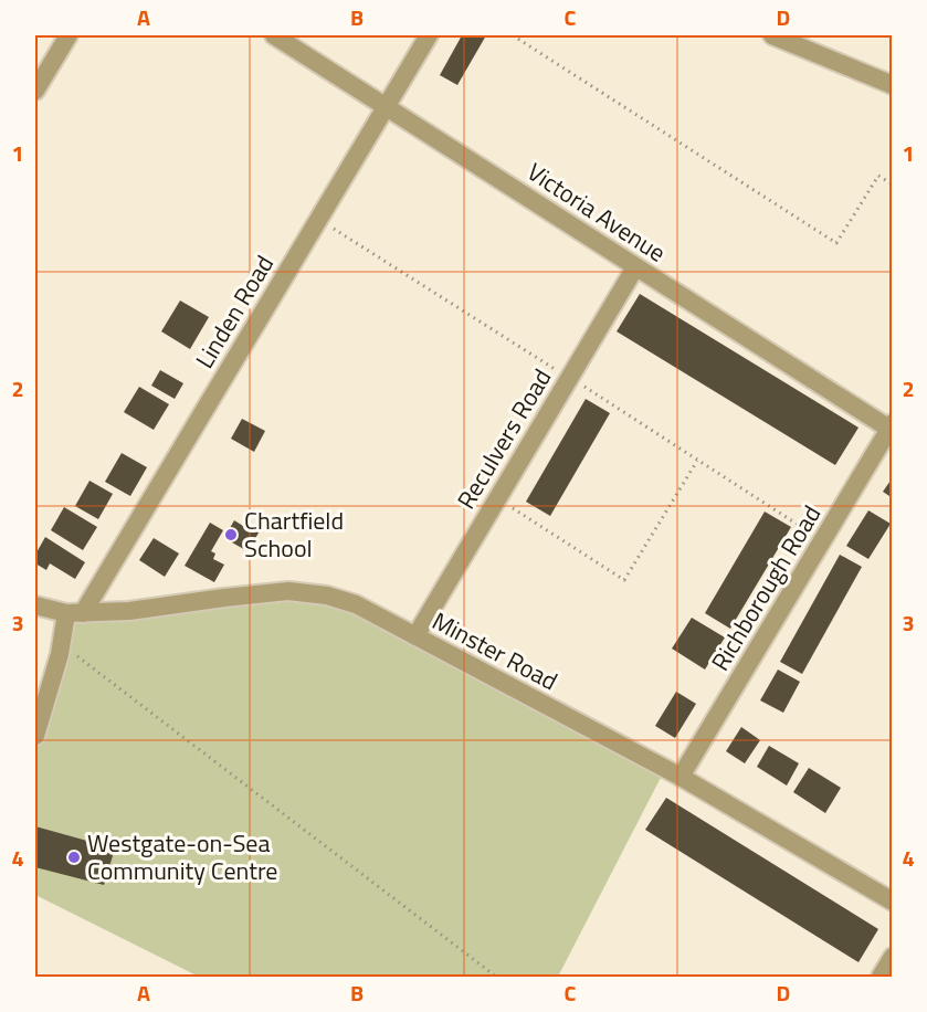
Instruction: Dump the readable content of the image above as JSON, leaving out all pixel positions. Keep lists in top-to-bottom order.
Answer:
{
  "streets": {
    "street": [
      "Victoria Avenue",
      "Linden Road",
      "Reculvers Road",
      "Richborough Road",
      "Minster Road"
    ]
  },
  "crossings": [
    ["Victoria Avenue", "Linden Road"],
    ["Victoria Avenue", "Reculvers Road"],
    ["Victoria Avenue", "Richborough Road"],
    ["Linden Road", "Minster Road"],
    ["Reculvers Road", "Minster Road"],
    ["Richborough Road", "Minster Road"]
  ],
  "places": ["Chartfield School", "Westgate-on-Sea Community Centre"],
  "grid": {
    "columns": [
      "A",
      "B",
      "C",
      "D"
    ],
    "rows": [
      "1",
      "2",
      "3",
      "4"
    ]
  }
}
